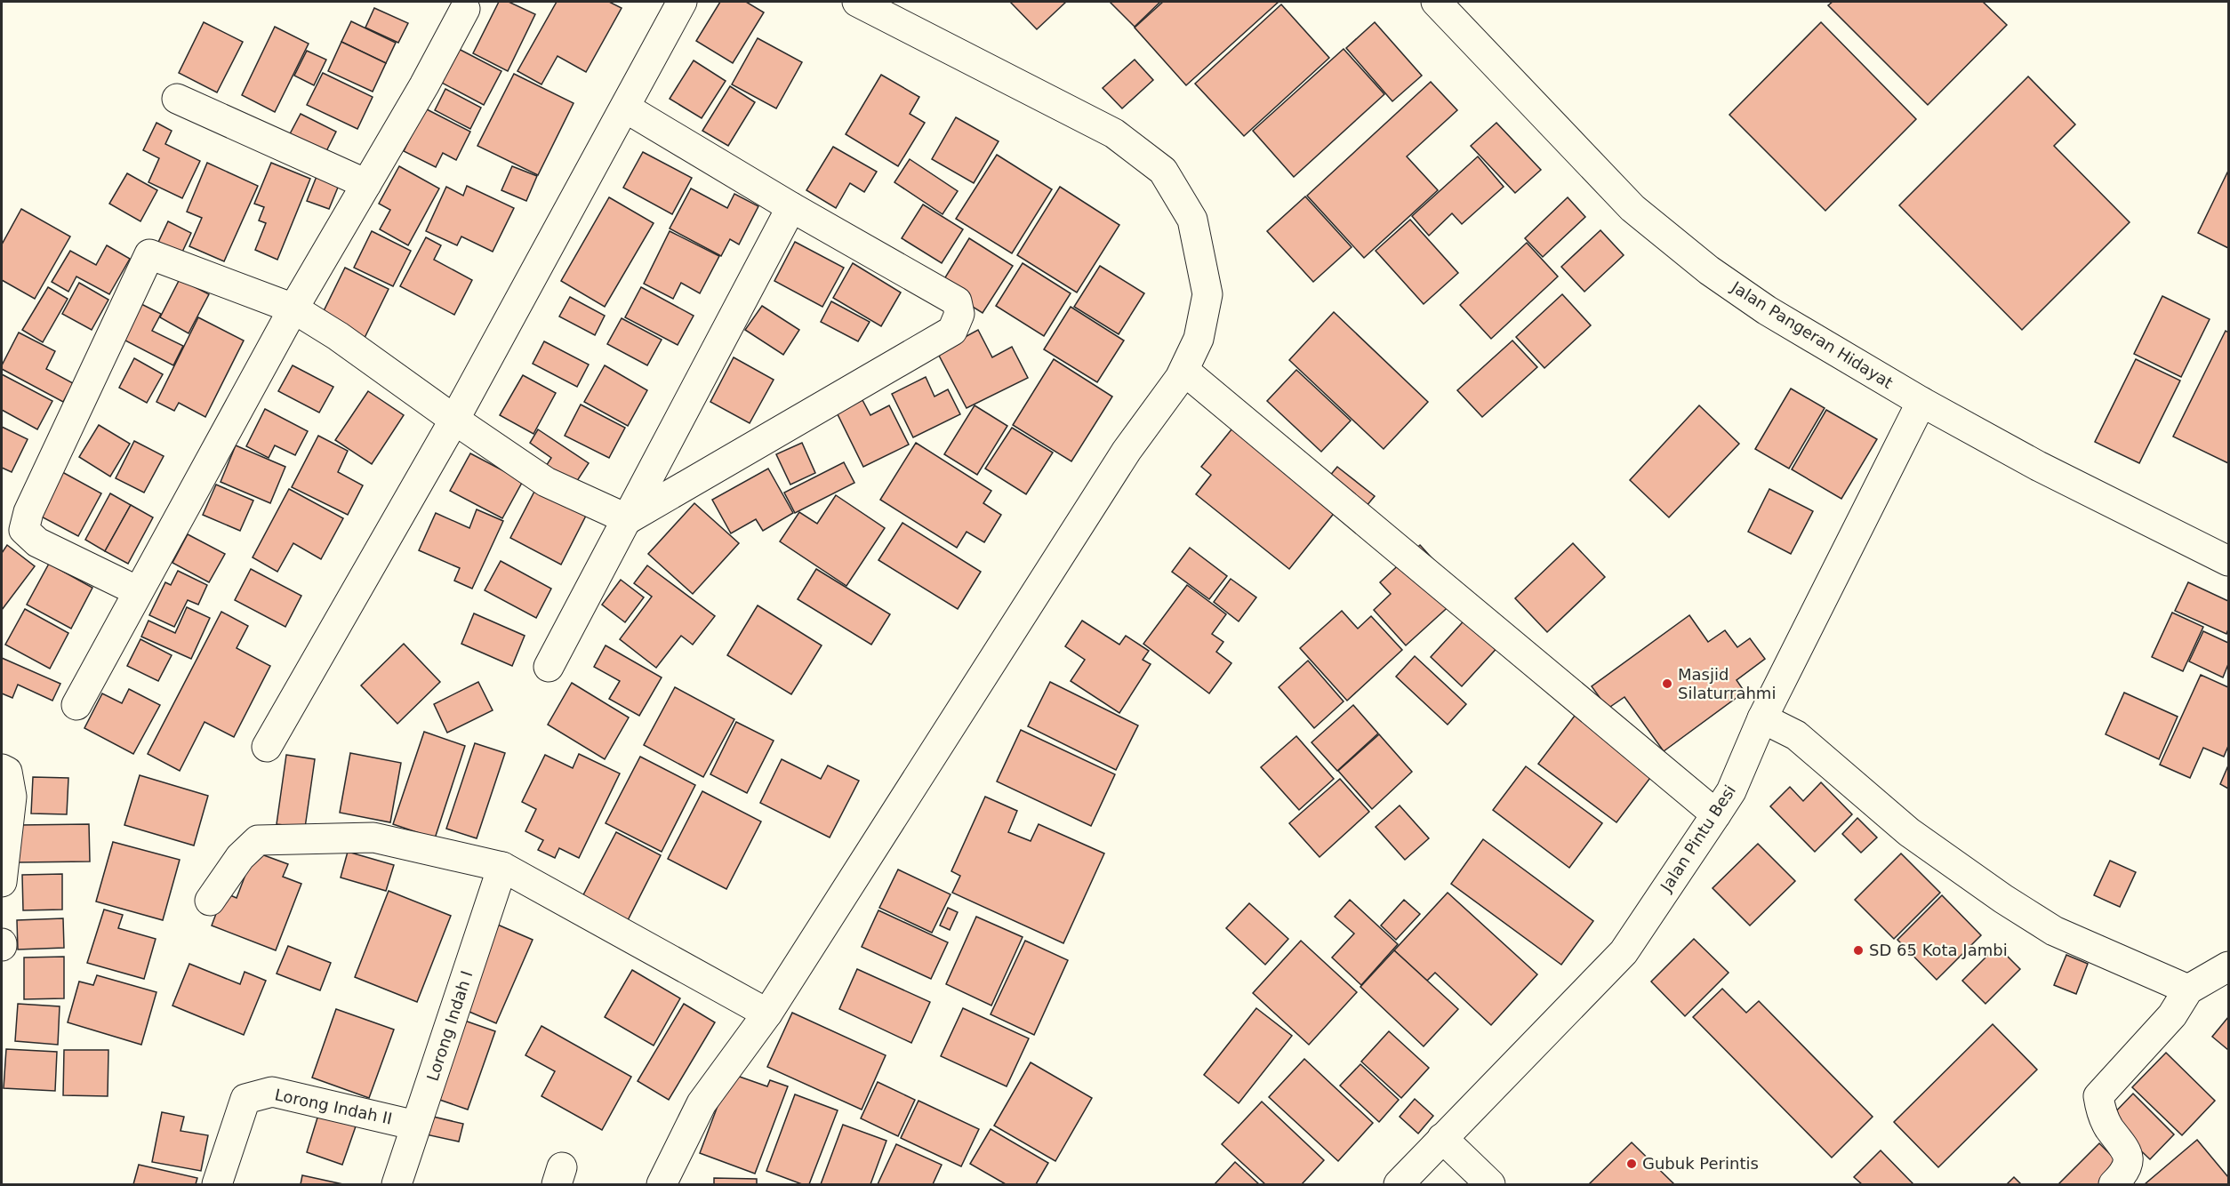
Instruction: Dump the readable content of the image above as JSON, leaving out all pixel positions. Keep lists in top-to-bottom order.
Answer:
{
  "streets": {
    "main road": [
      "Jalan Pangeran Hidayat",
      "Jalan Pintu Besi",
      "Lorong Indah I",
      "Lorong Indah II"
    ]
  },
  "crossings": [
    ["Jalan Pangeran Hidayat", "Jalan Pintu Besi"],
    ["Lorong Indah I", "Lorong Indah II"]
  ],
  "places": ["Masjid Silaturrahmi", "SD 65 Kota Jambi", "Gubuk Perintis"]
}
